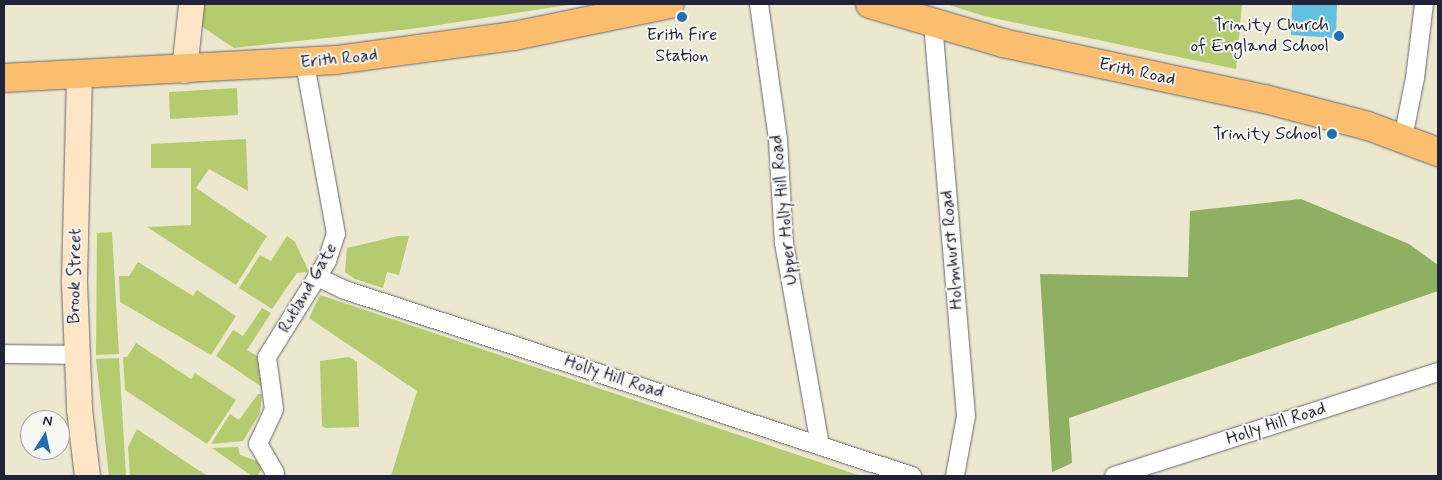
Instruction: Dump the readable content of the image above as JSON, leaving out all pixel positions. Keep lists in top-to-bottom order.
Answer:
{
  "streets": {
    "main road": ["Erith Road"],
    "street": [
      "Upper Holly Hill Road",
      "Holmhurst Road",
      "Brook Street",
      "Rutland Gate",
      "Holly Hill Road"
    ]
  },
  "crossings": [
    ["Erith Road", "Holmhurst Road"],
    ["Erith Road", "Brook Street"],
    ["Erith Road", "Rutland Gate"],
    ["Upper Holly Hill Road", "Holly Hill Road"],
    ["Rutland Gate", "Holly Hill Road"]
  ],
  "places": ["Erith Fire Station", "Trinity Church of England School", "Trinity School"],
  "north": "top"
}
